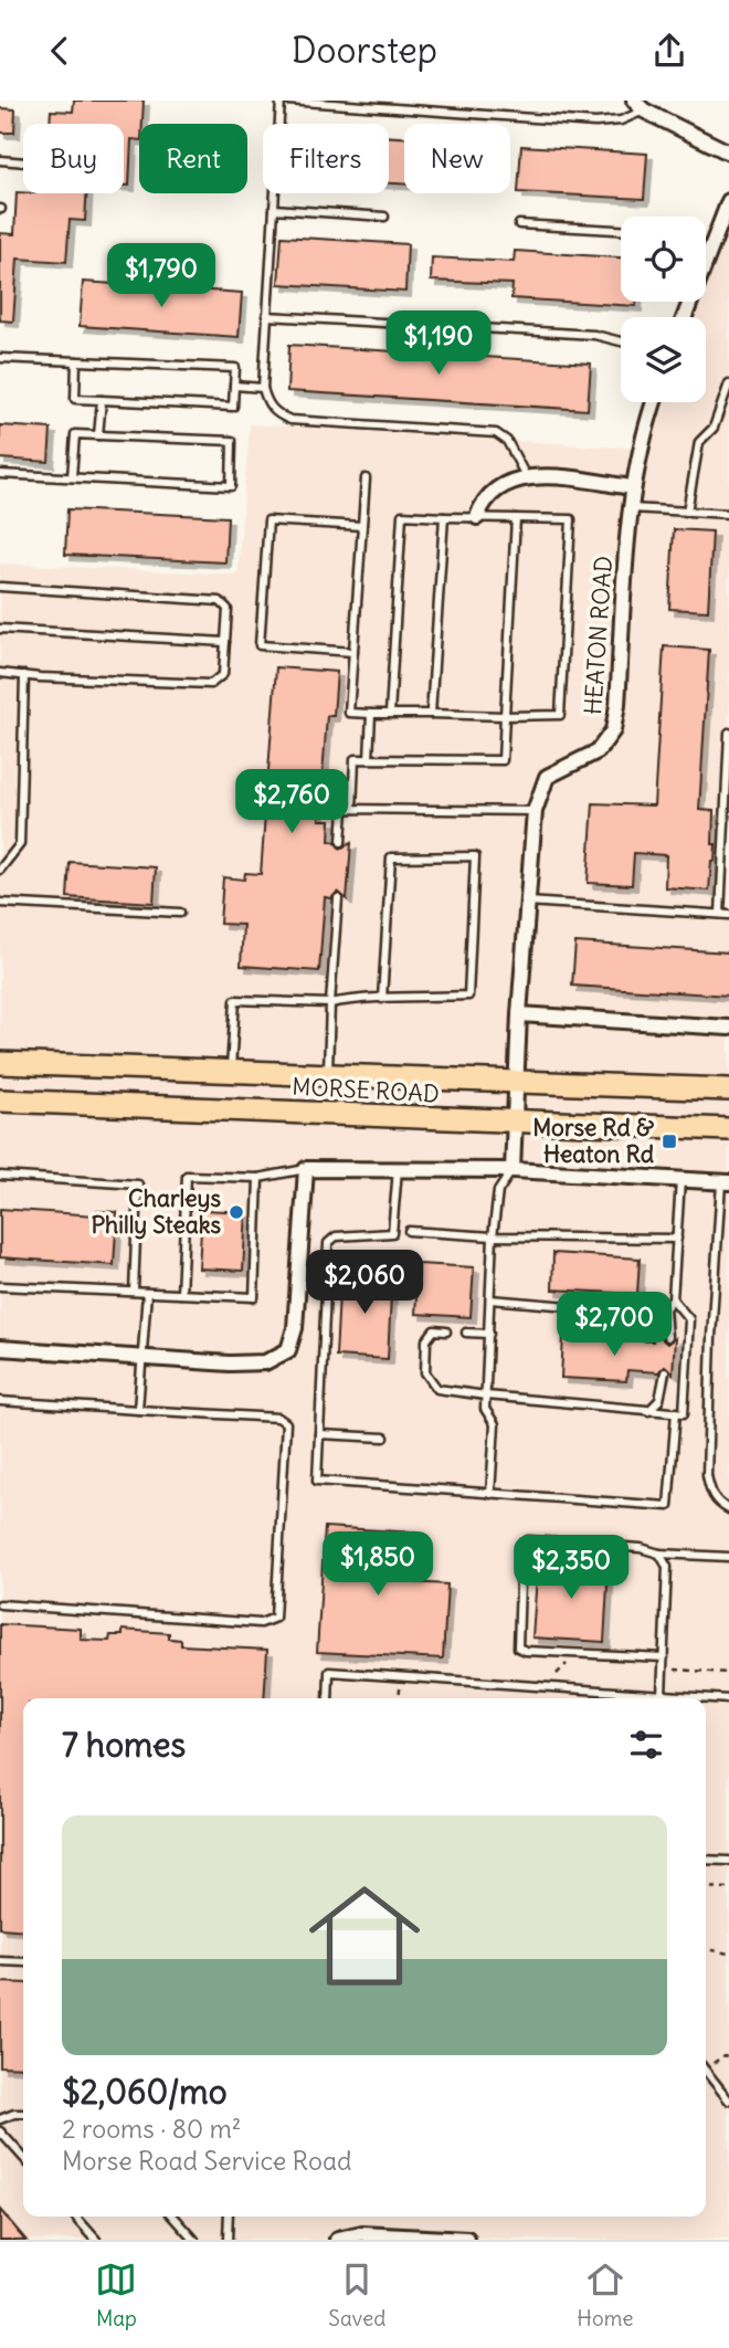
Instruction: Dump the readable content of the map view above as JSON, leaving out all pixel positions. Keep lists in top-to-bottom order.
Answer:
{
  "streets": {
    "main road": ["MORSE ROAD"],
    "street": ["HEATON ROAD"]
  },
  "crossings": [
    ["HEATON ROAD", "MORSE ROAD"]
  ],
  "places": {
    "transit": ["Morse Rd & Heaton Rd"],
    "other": ["Charleys Philly Steaks"]
  },
  "page": {
    "header": "Doorstep",
    "chip": [
      "Buy",
      "Rent",
      "Filters",
      "New"
    ],
    "price": [
      "$1,790",
      "$1,190",
      "$2,760",
      "$2,060",
      "$2,700",
      "$1,850",
      "$2,350"
    ],
    "heading": "7 homes",
    "list": [
      {
        "name": "$2,060/mo",
        "note": "2 rooms · 80 m² · Morse Road Service Road"
      }
    ],
    "tabs": ["Map", "Saved", "Home"]
  }
}
